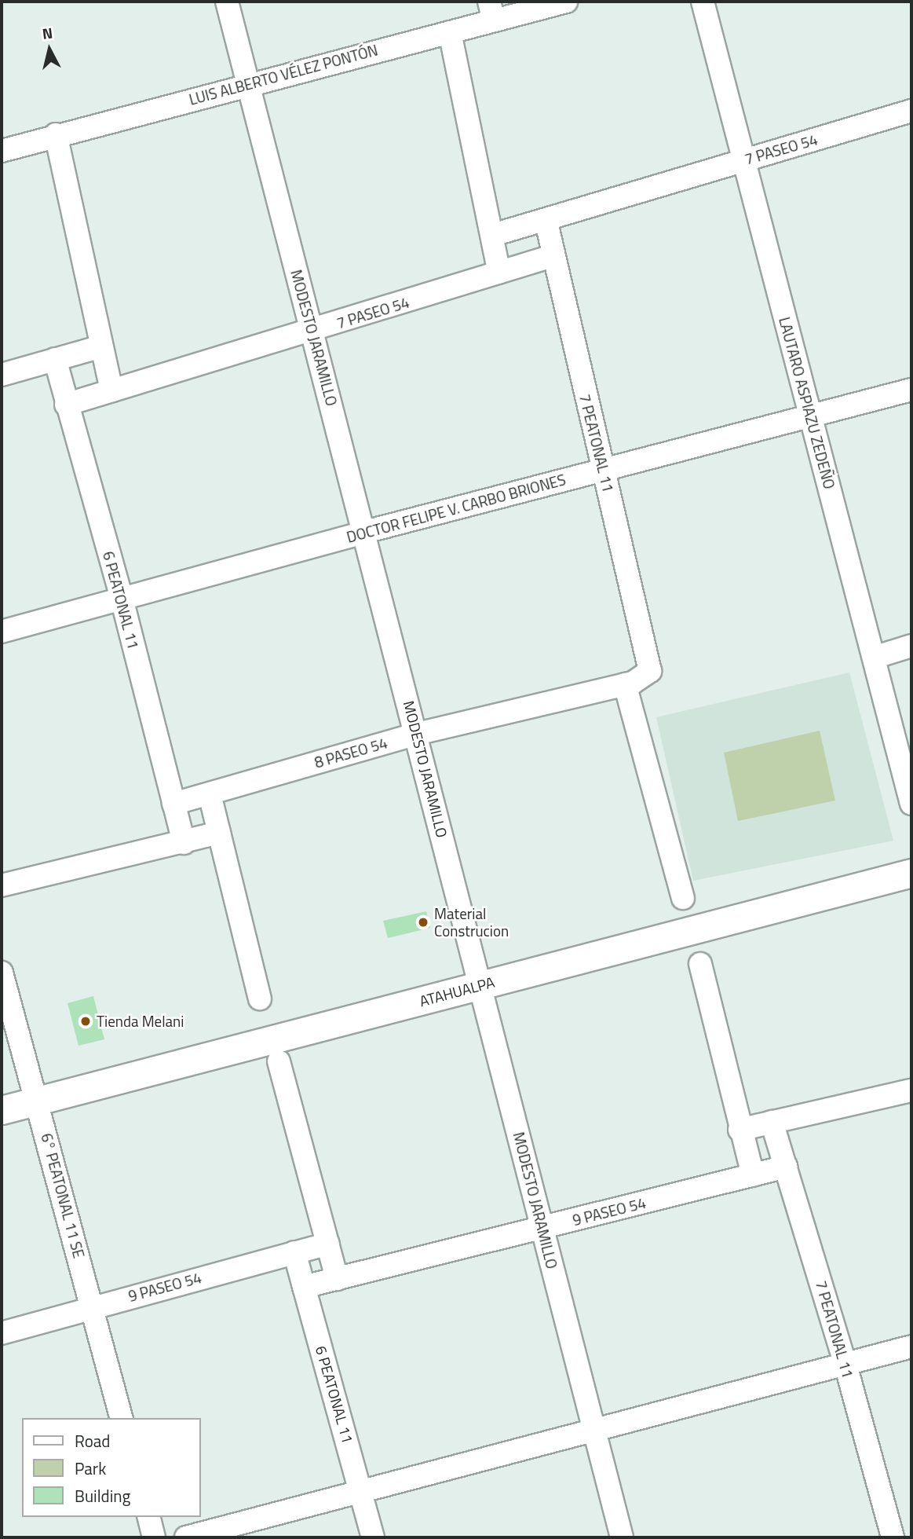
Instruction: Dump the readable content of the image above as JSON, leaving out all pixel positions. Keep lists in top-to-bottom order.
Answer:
{
  "streets": {
    "street": [
      "LUIS ALBERTO VÉLEZ PONTÓN",
      "7 PASEO 54",
      "MODESTO JARAMILLO",
      "LAUTARO ASPIAZU ZEDEÑO",
      "7 PEATONAL 11",
      "DOCTOR FELIPE V. CARBO BRIONES",
      "6 PEATONAL 11",
      "8 PASEO 54",
      "ATAHUALPA",
      "6° PEATONAL 11 SE",
      "9 PASEO 54"
    ]
  },
  "crossings": [
    ["LUIS ALBERTO VÉLEZ PONTÓN", "MODESTO JARAMILLO"],
    ["7 PASEO 54", "MODESTO JARAMILLO"],
    ["7 PASEO 54", "LAUTARO ASPIAZU ZEDEÑO"],
    ["7 PASEO 54", "7 PEATONAL 11"],
    ["7 PASEO 54", "6 PEATONAL 11"],
    ["MODESTO JARAMILLO", "DOCTOR FELIPE V. CARBO BRIONES"],
    ["MODESTO JARAMILLO", "8 PASEO 54"],
    ["MODESTO JARAMILLO", "ATAHUALPA"],
    ["MODESTO JARAMILLO", "9 PASEO 54"],
    ["LAUTARO ASPIAZU ZEDEÑO", "DOCTOR FELIPE V. CARBO BRIONES"],
    ["7 PEATONAL 11", "DOCTOR FELIPE V. CARBO BRIONES"],
    ["7 PEATONAL 11", "8 PASEO 54"],
    ["7 PEATONAL 11", "9 PASEO 54"],
    ["DOCTOR FELIPE V. CARBO BRIONES", "6 PEATONAL 11"],
    ["6 PEATONAL 11", "8 PASEO 54"],
    ["6 PEATONAL 11", "9 PASEO 54"],
    ["ATAHUALPA", "6° PEATONAL 11 SE"],
    ["6° PEATONAL 11 SE", "9 PASEO 54"]
  ],
  "places": ["Material Construcion", "Tienda Melani"],
  "legend": ["Road", "Park", "Building"],
  "north": "top"
}
